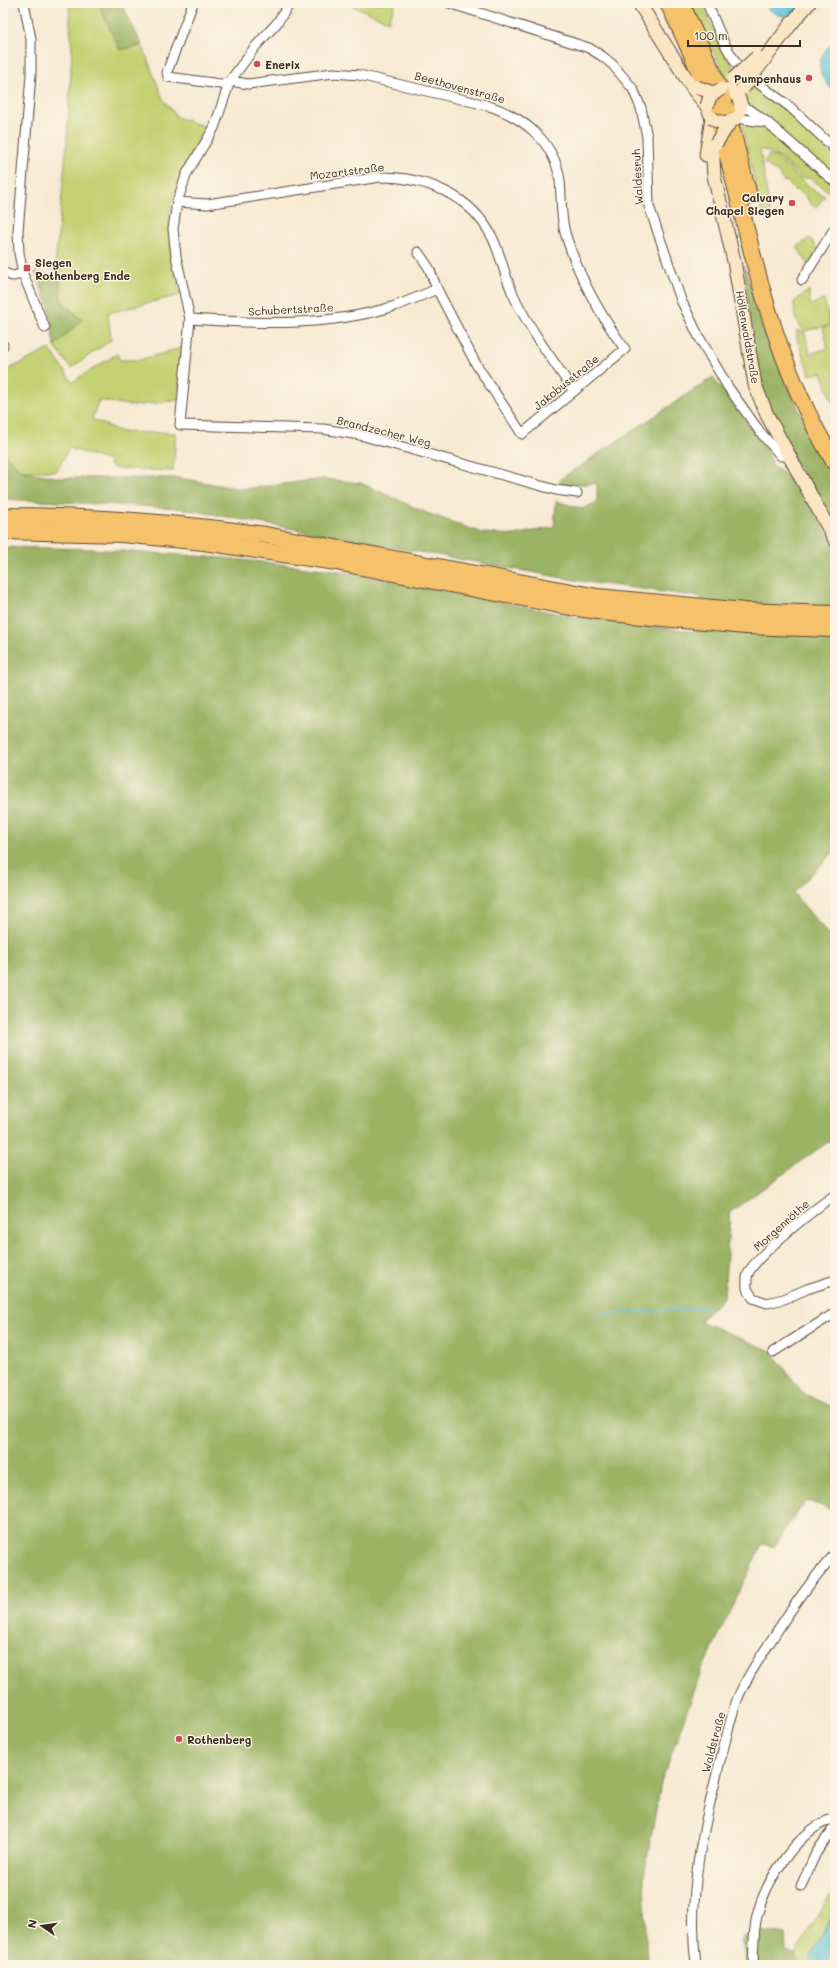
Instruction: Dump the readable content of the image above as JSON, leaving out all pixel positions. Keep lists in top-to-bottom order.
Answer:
{
  "streets": {
    "street": [
      "Beethovenstraße",
      "Mozartstraße",
      "Waldesruh",
      "Schubertstraße",
      "Höllenwaldstraße",
      "Jakobusstraße",
      "Brandzecher Weg",
      "Morgenröthe",
      "Waldstraße"
    ]
  },
  "crossings": [
    ["Beethovenstraße", "Jakobusstraße"],
    ["Mozartstraße", "Jakobusstraße"],
    ["Waldesruh", "Höllenwaldstraße"],
    ["Schubertstraße", "Jakobusstraße"],
    ["Schubertstraße", "Brandzecher Weg"]
  ],
  "places": {
    "other": [
      "Enerix",
      "Pumpenhaus",
      "Calvary Chapel Siegen",
      "Rothenberg"
    ],
    "transit": ["Siegen Rothenberg Ende"]
  },
  "scale_bar": "100 m",
  "north": "left"
}
